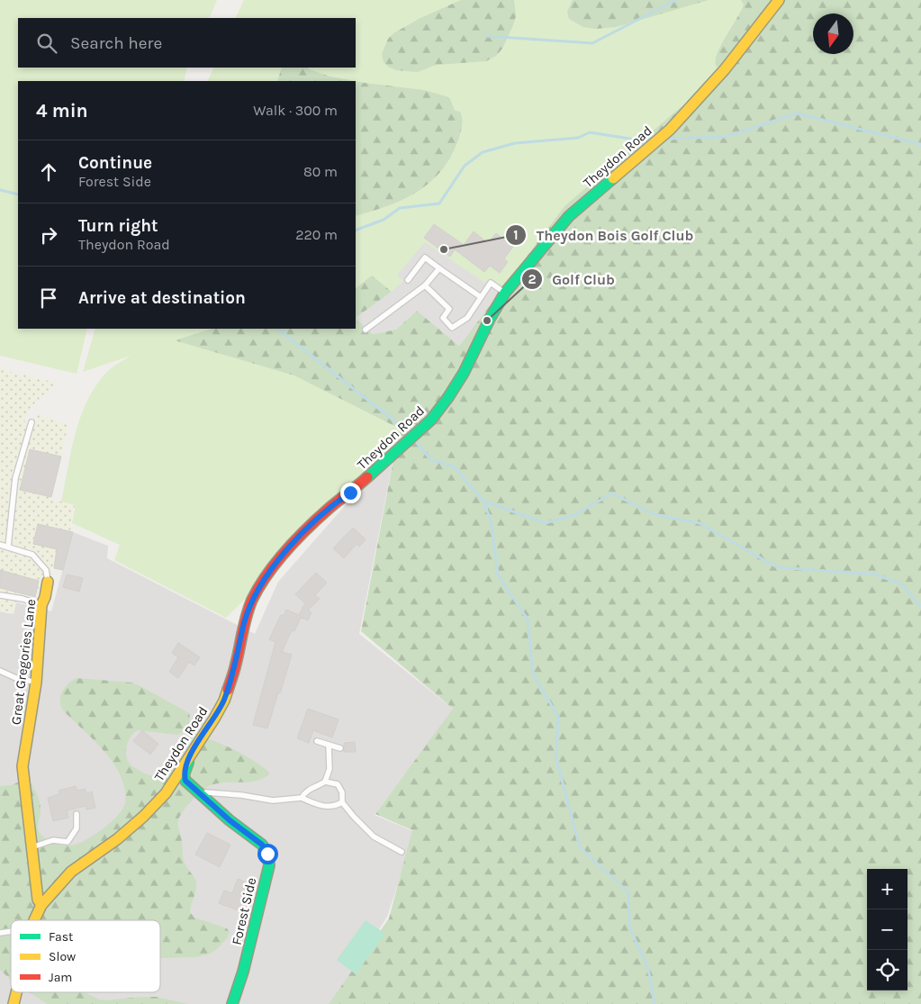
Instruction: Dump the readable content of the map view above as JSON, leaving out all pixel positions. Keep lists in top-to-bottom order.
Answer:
{
  "streets": {
    "street": ["Theydon Road", "Great Gregories Lane", "Forest Side"]
  },
  "crossings": [
    ["Theydon Road", "Great Gregories Lane"],
    ["Theydon Road", "Forest Side"]
  ],
  "places": ["Theydon Bois Golf Club", "Golf Club"],
  "legend": ["Fast", "Slow", "Jam"],
  "north": "bottom",
  "page": {
    "search": "Search here",
    "heading": ["4 min", "Walk · 300 m"],
    "list": [
      ["Continue", "Forest Side", "80 m"],
      ["Turn right", "Theydon Road", "220 m"],
      "Arrive at destination"
    ],
    "map_buttons": ["+", "−"]
  }
}
